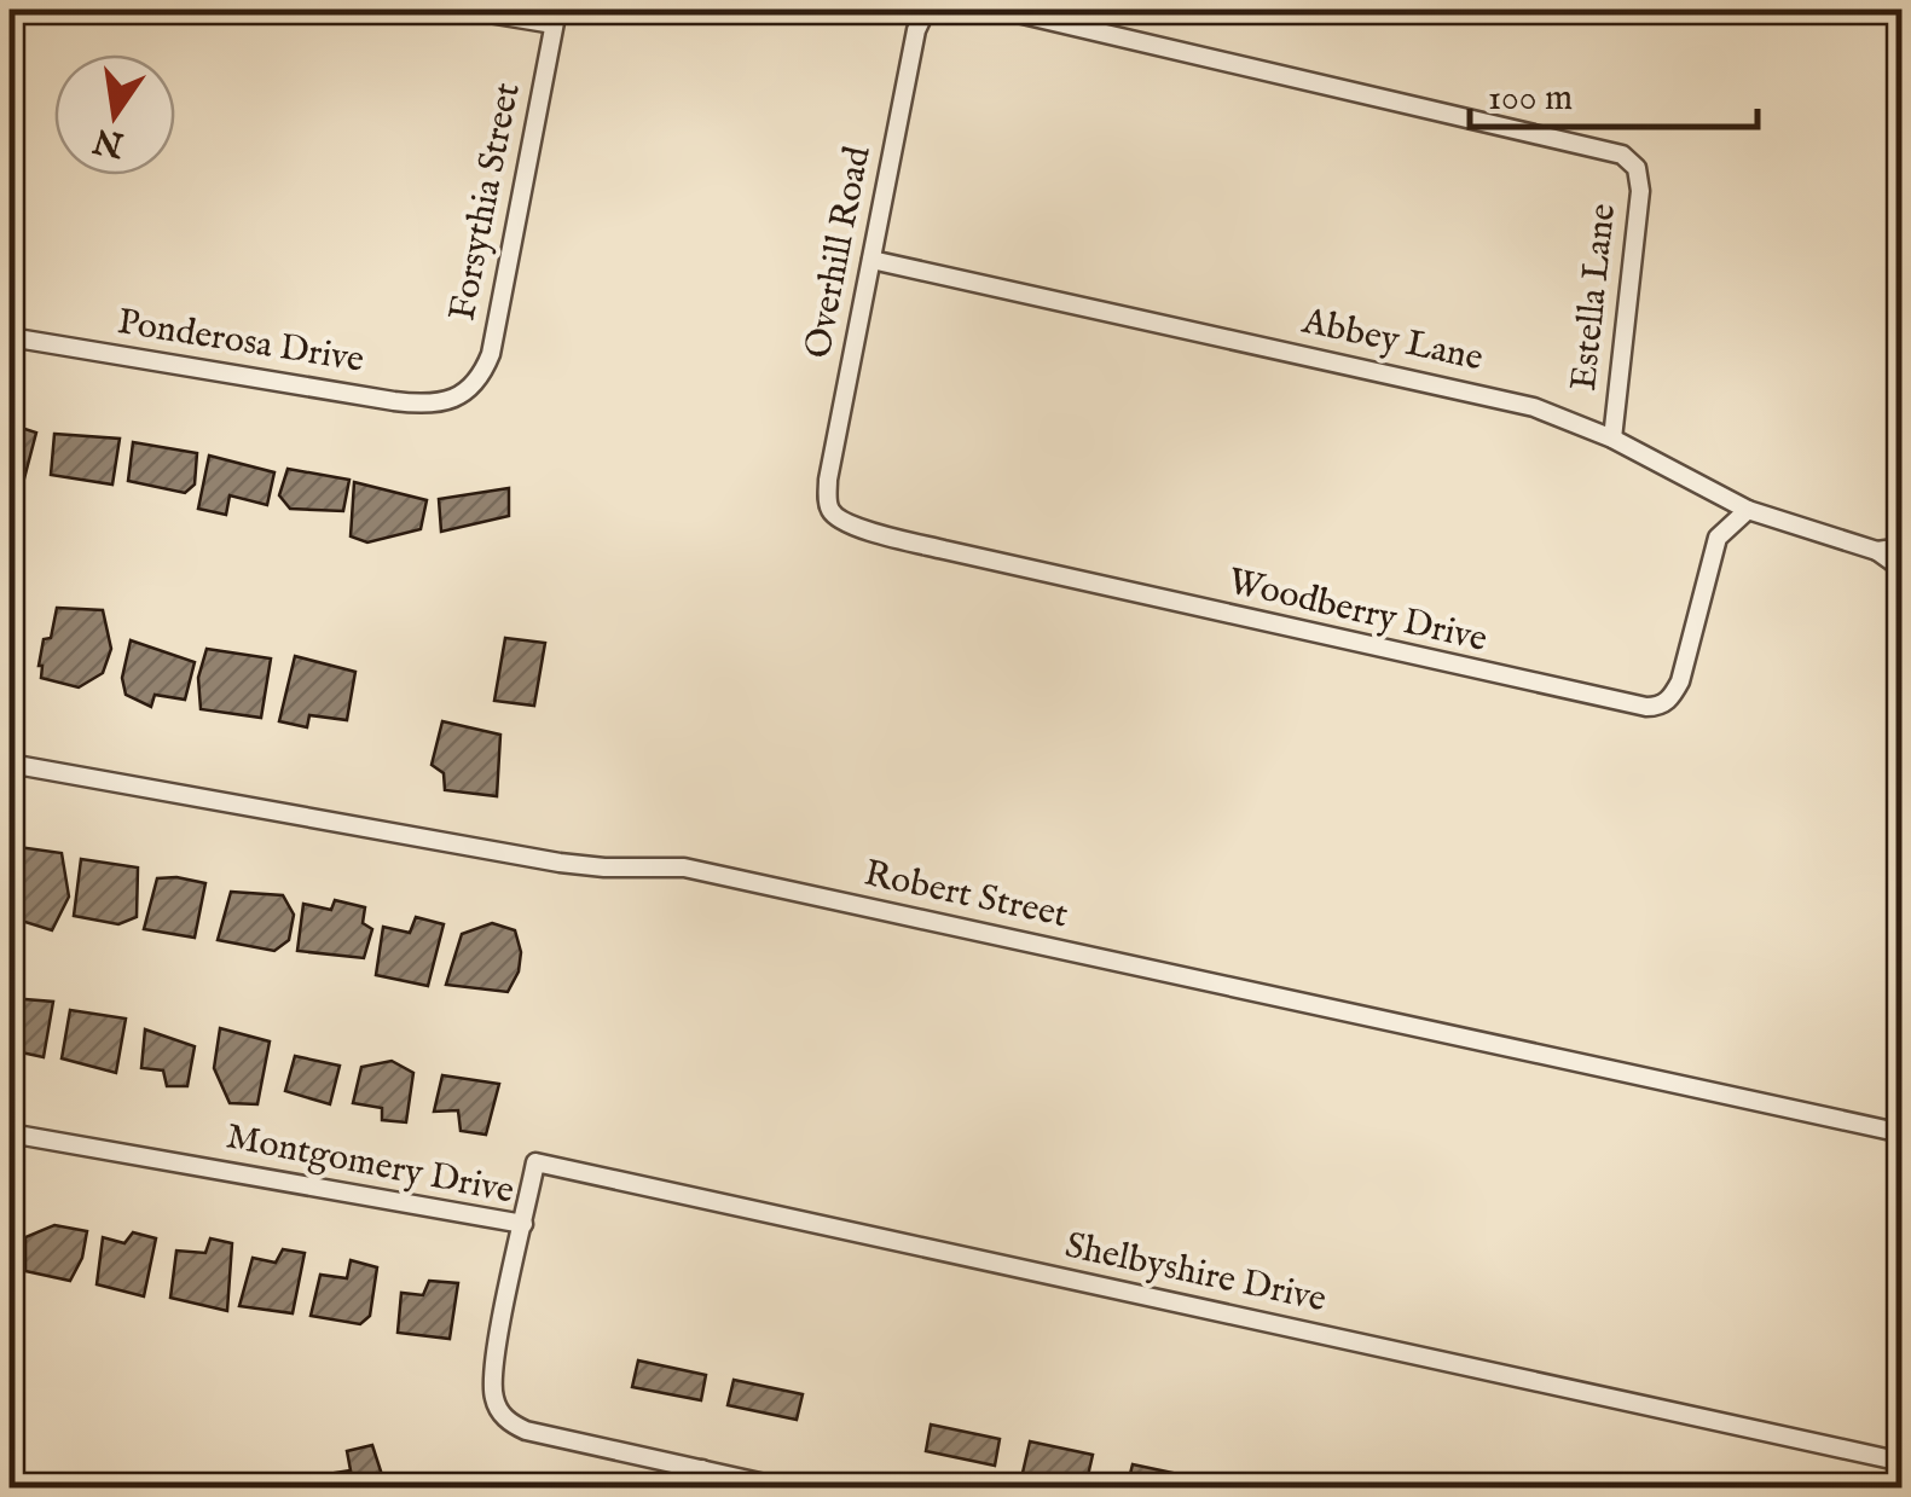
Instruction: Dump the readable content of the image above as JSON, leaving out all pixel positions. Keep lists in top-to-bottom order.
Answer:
{
  "streets": {
    "street": [
      "Forsythia Street",
      "Overhill Road",
      "Estella Lane",
      "Abbey Lane",
      "Ponderosa Drive",
      "Woodberry Drive",
      "Robert Street",
      "Montgomery Drive",
      "Shelbyshire Drive"
    ]
  },
  "crossings": [
    ["Forsythia Street", "Ponderosa Drive"],
    ["Overhill Road", "Abbey Lane"],
    ["Overhill Road", "Woodberry Drive"],
    ["Estella Lane", "Abbey Lane"],
    ["Abbey Lane", "Woodberry Drive"],
    ["Montgomery Drive", "Shelbyshire Drive"]
  ],
  "scale_bar": "100 m",
  "north": "bottom"
}
